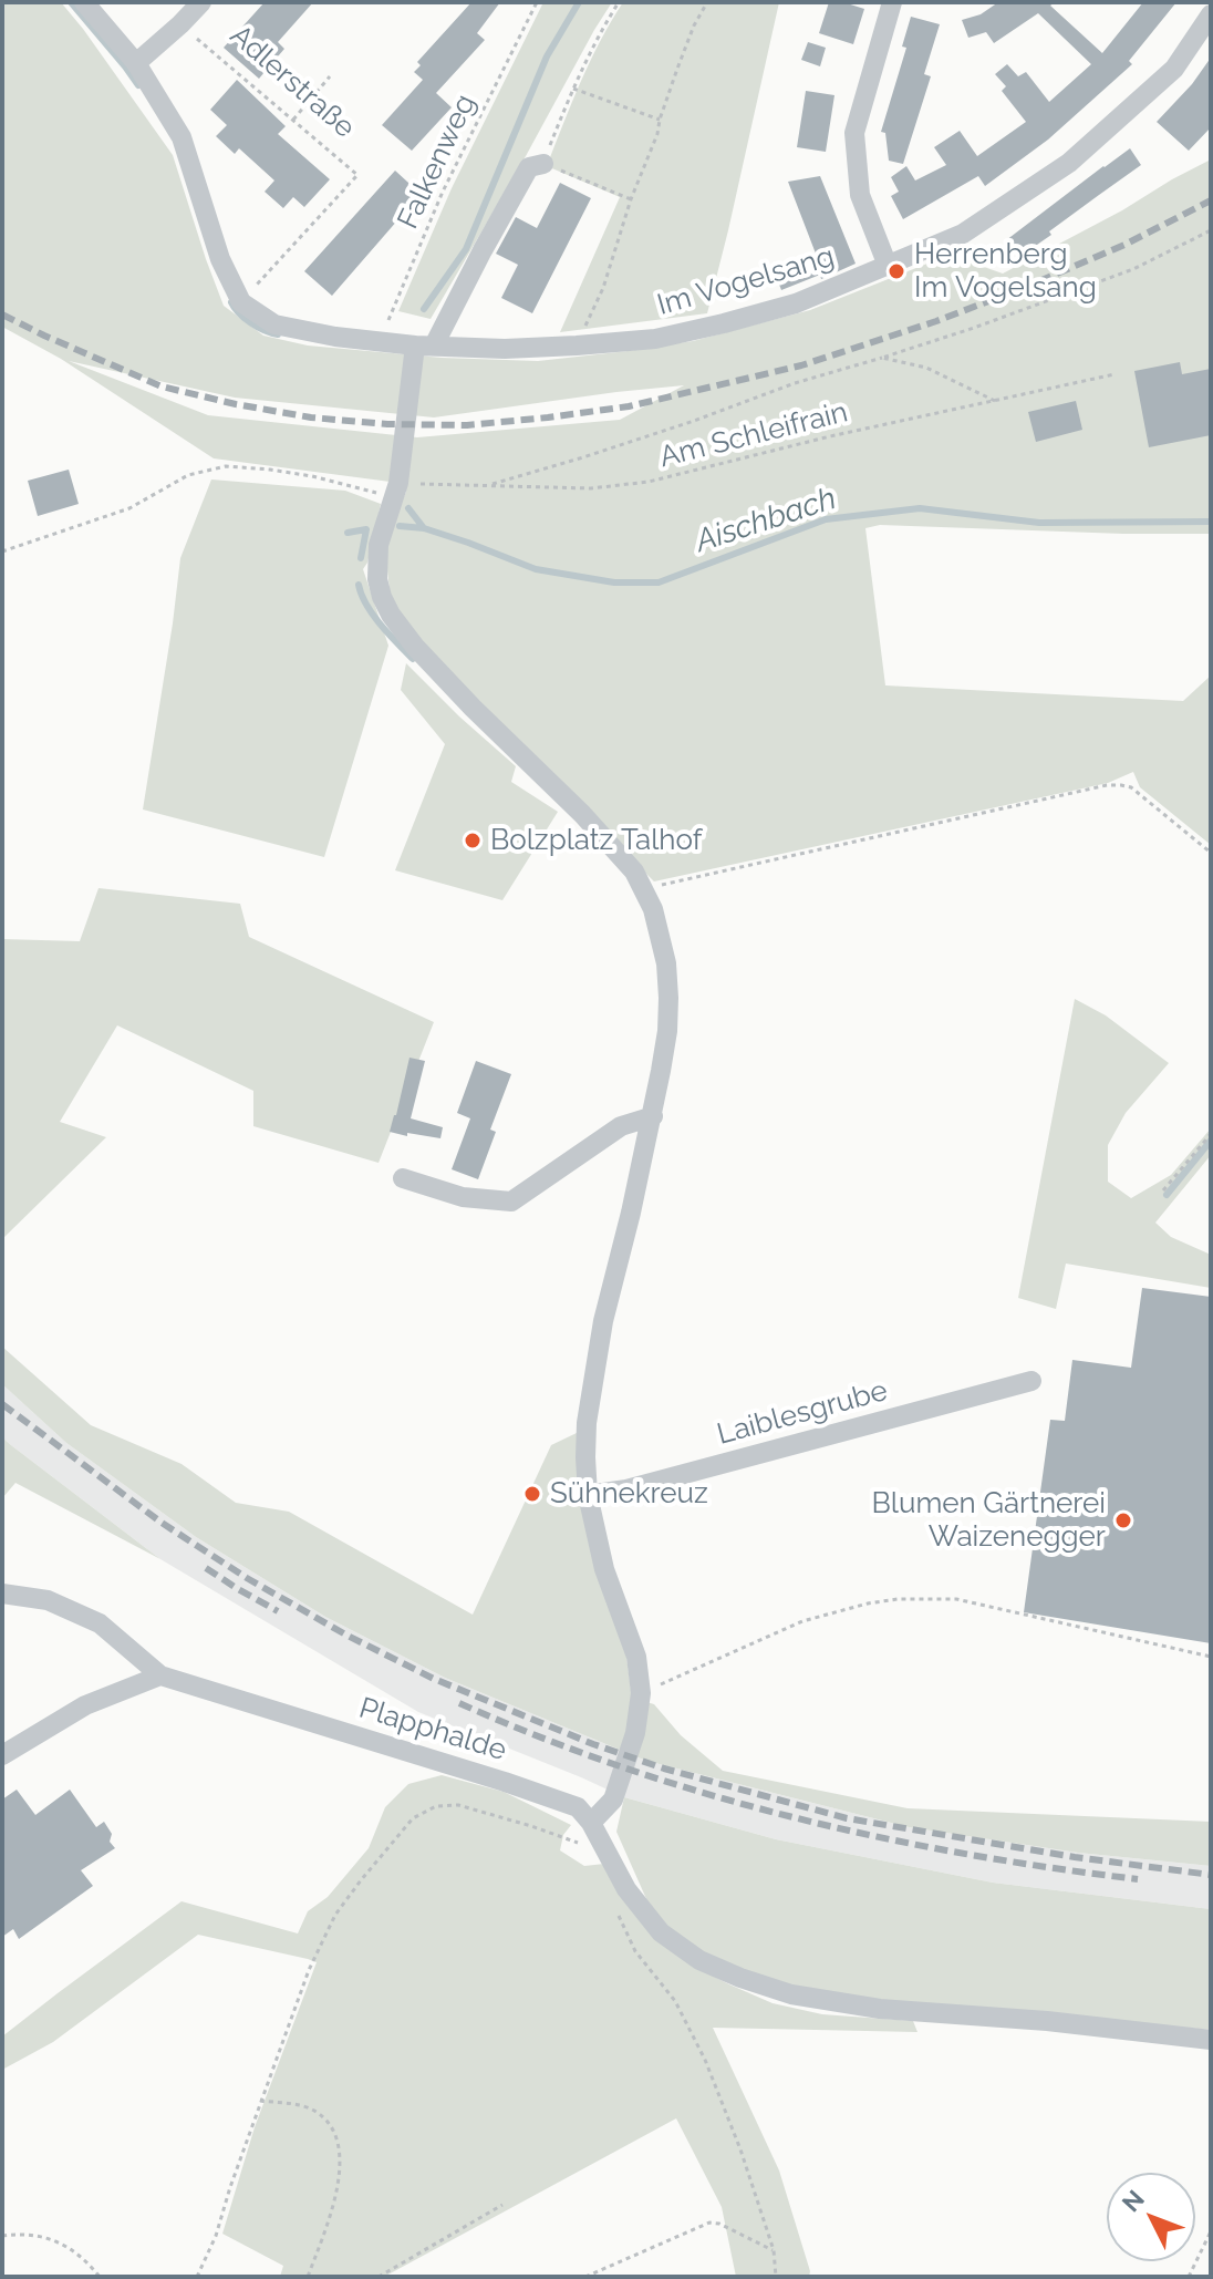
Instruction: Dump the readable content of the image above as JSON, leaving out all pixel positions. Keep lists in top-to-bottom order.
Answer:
{
  "streets": {
    "street": ["Im Vogelsang", "Laiblesgrube", "Plapphalde"],
    "path": ["Adlerstraße", "Falkenweg", "Am Schleifrain"]
  },
  "crossings": [
    ["Adlerstraße", "Im Vogelsang"],
    ["Falkenweg", "Im Vogelsang"]
  ],
  "water": ["Aischbach"],
  "places": [
    "Herrenberg Im Vogelsang",
    "Bolzplatz Talhof",
    "Sühnekreuz",
    "Blumen Gärtnerei Waizenegger"
  ],
  "north": "top left"
}
